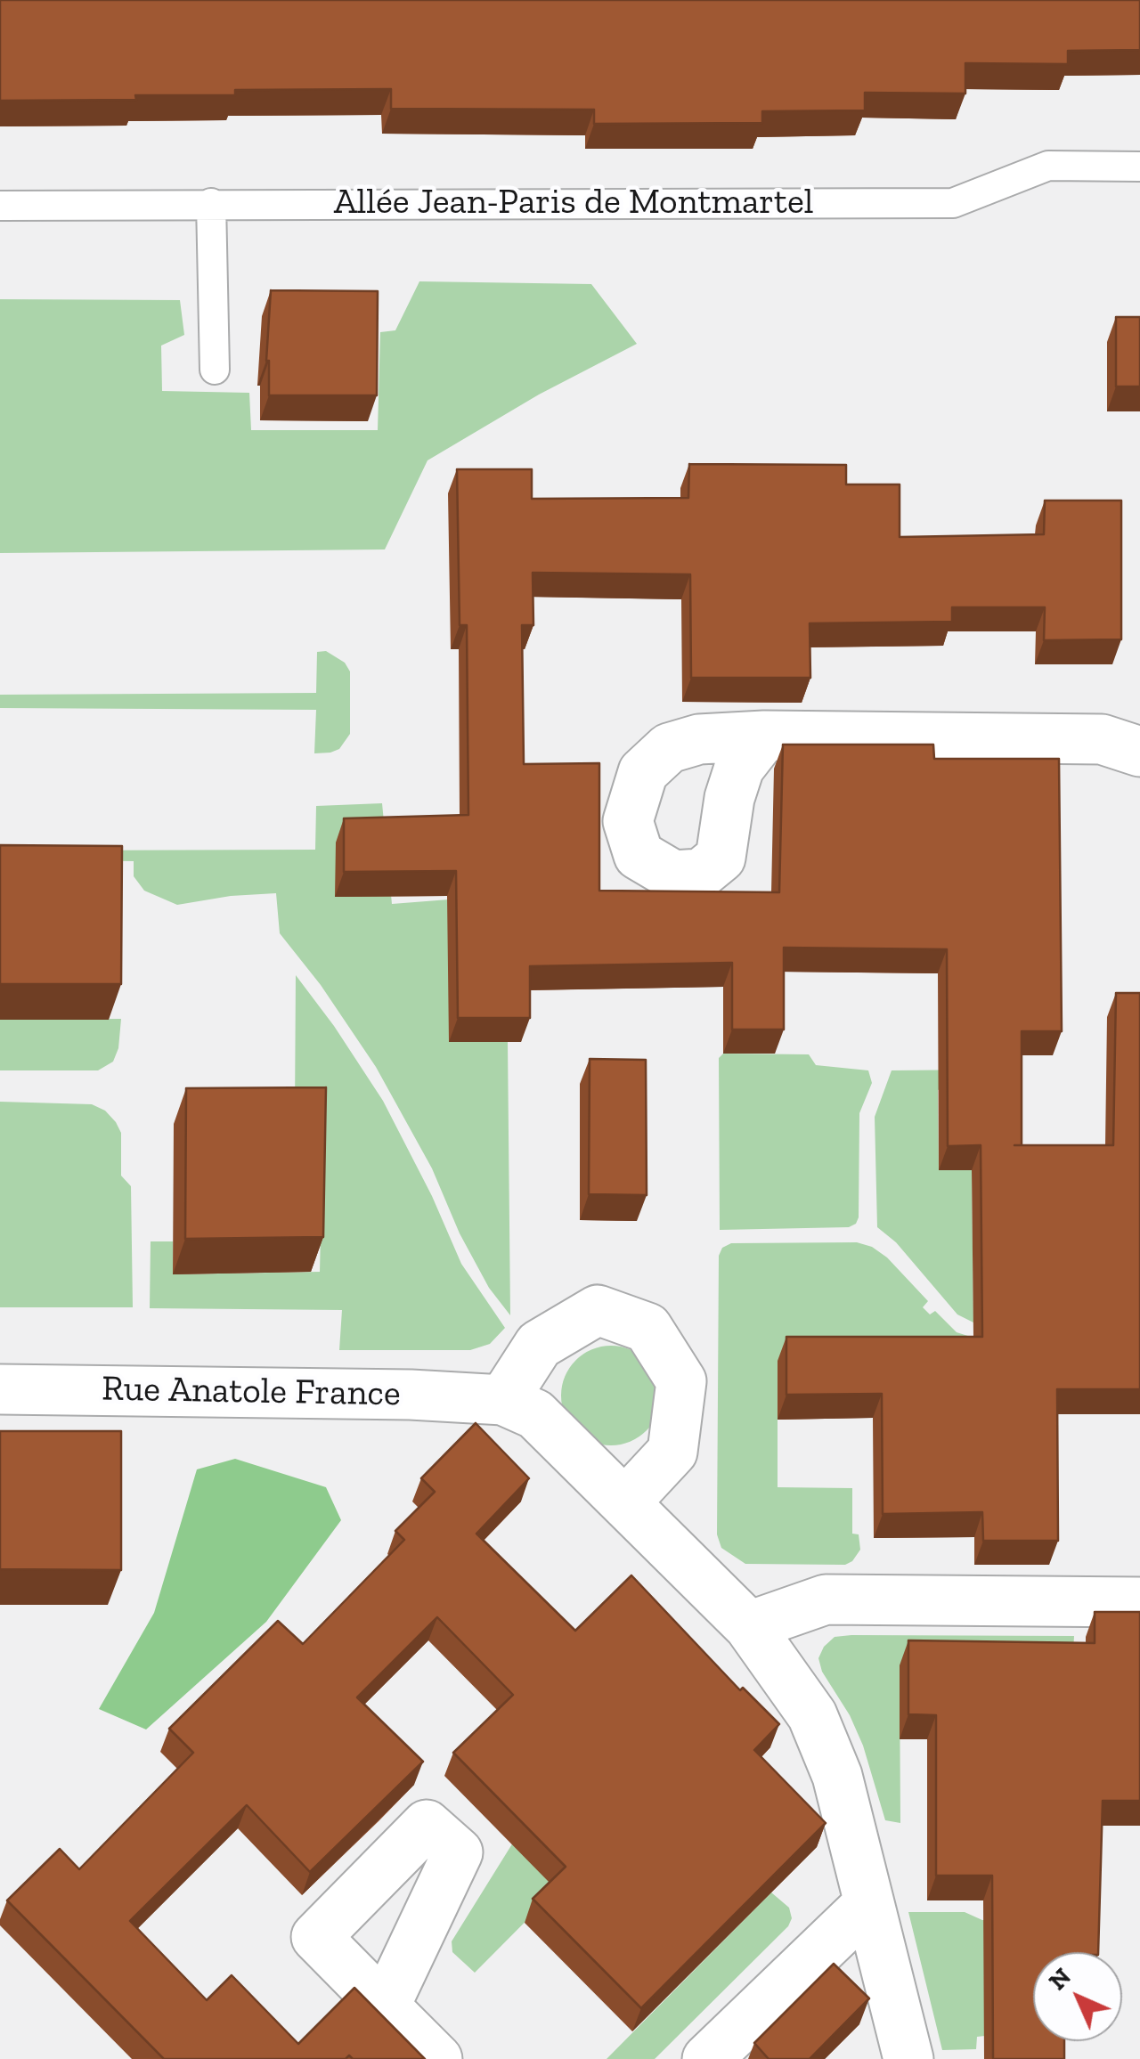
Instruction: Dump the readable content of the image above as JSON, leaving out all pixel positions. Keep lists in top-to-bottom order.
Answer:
{
  "streets": {
    "street": ["Rue Anatole France"],
    "lane": ["Allée Jean-Paris de Montmartel"]
  },
  "north": "top left"
}
